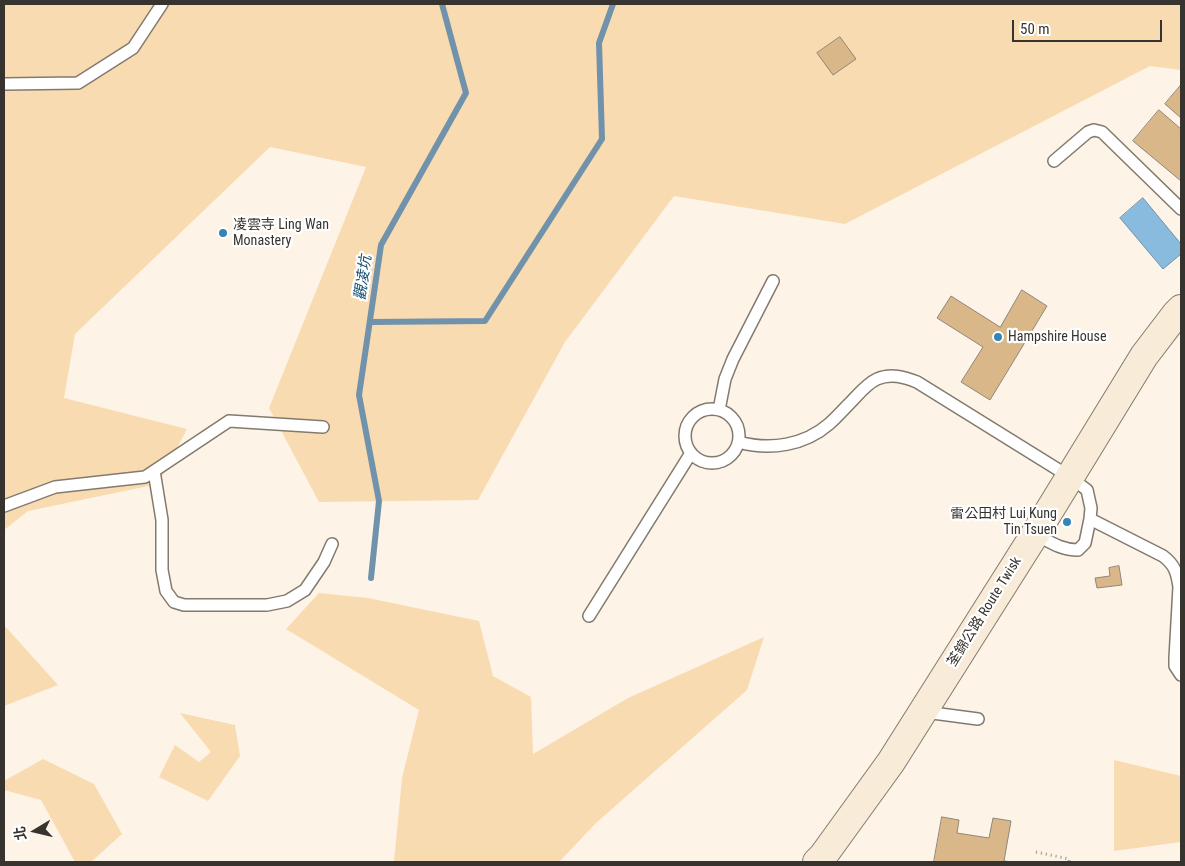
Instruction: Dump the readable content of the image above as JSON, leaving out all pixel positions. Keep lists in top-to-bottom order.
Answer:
{
  "streets": {
    "main road": ["荃錦公路 Route Twisk"]
  },
  "water": ["觀凌坑"],
  "places": ["凌雲寺 Ling Wan Monastery", "Hampshire House", "雷公田村 Lui Kung Tin Tsuen"],
  "scale_bar": "50 m",
  "north": "left"
}
